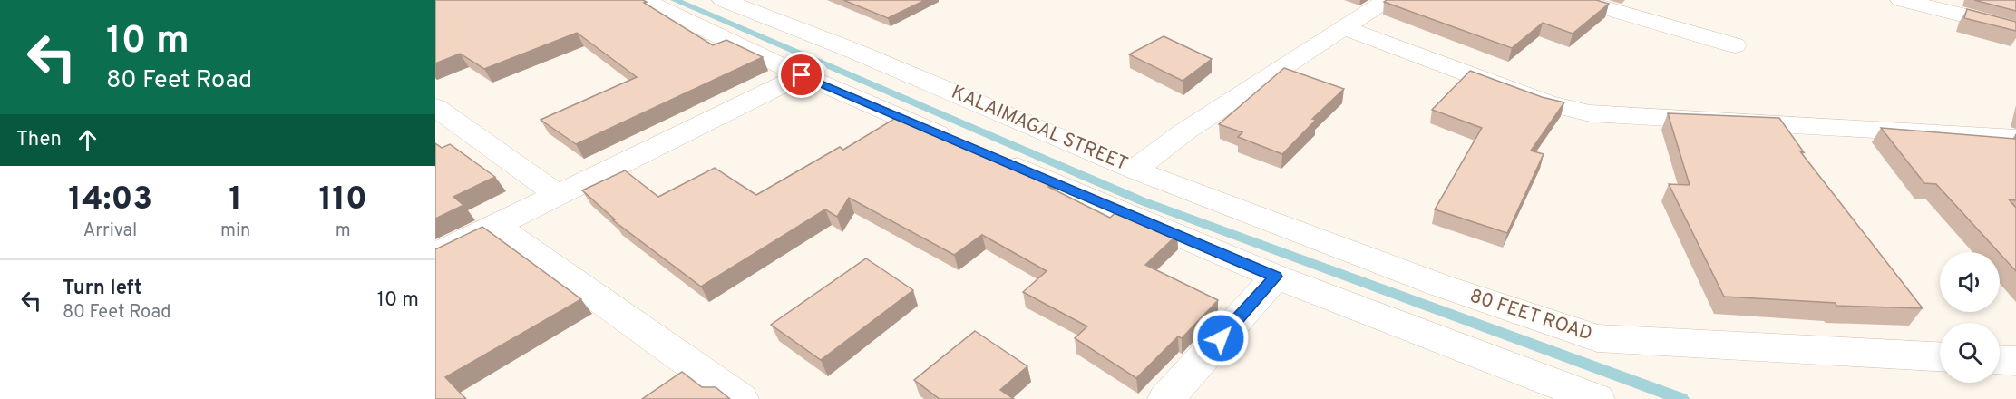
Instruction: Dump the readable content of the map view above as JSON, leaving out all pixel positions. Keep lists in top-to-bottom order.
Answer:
{
  "streets": {
    "street": ["KALAIMAGAL STREET", "80 FEET ROAD"]
  },
  "crossings": [
    ["KALAIMAGAL STREET", "80 FEET ROAD"]
  ],
  "page": {
    "turn": ["10 m", "80 Feet Road"],
    "then": "Then",
    "eta": [
      "14:03",
      "Arrival",
      "1",
      "min",
      "110",
      "m"
    ],
    "list": [
      {
        "name": "Turn left",
        "note": "80 Feet Road",
        "value": "10 m"
      }
    ]
  }
}
